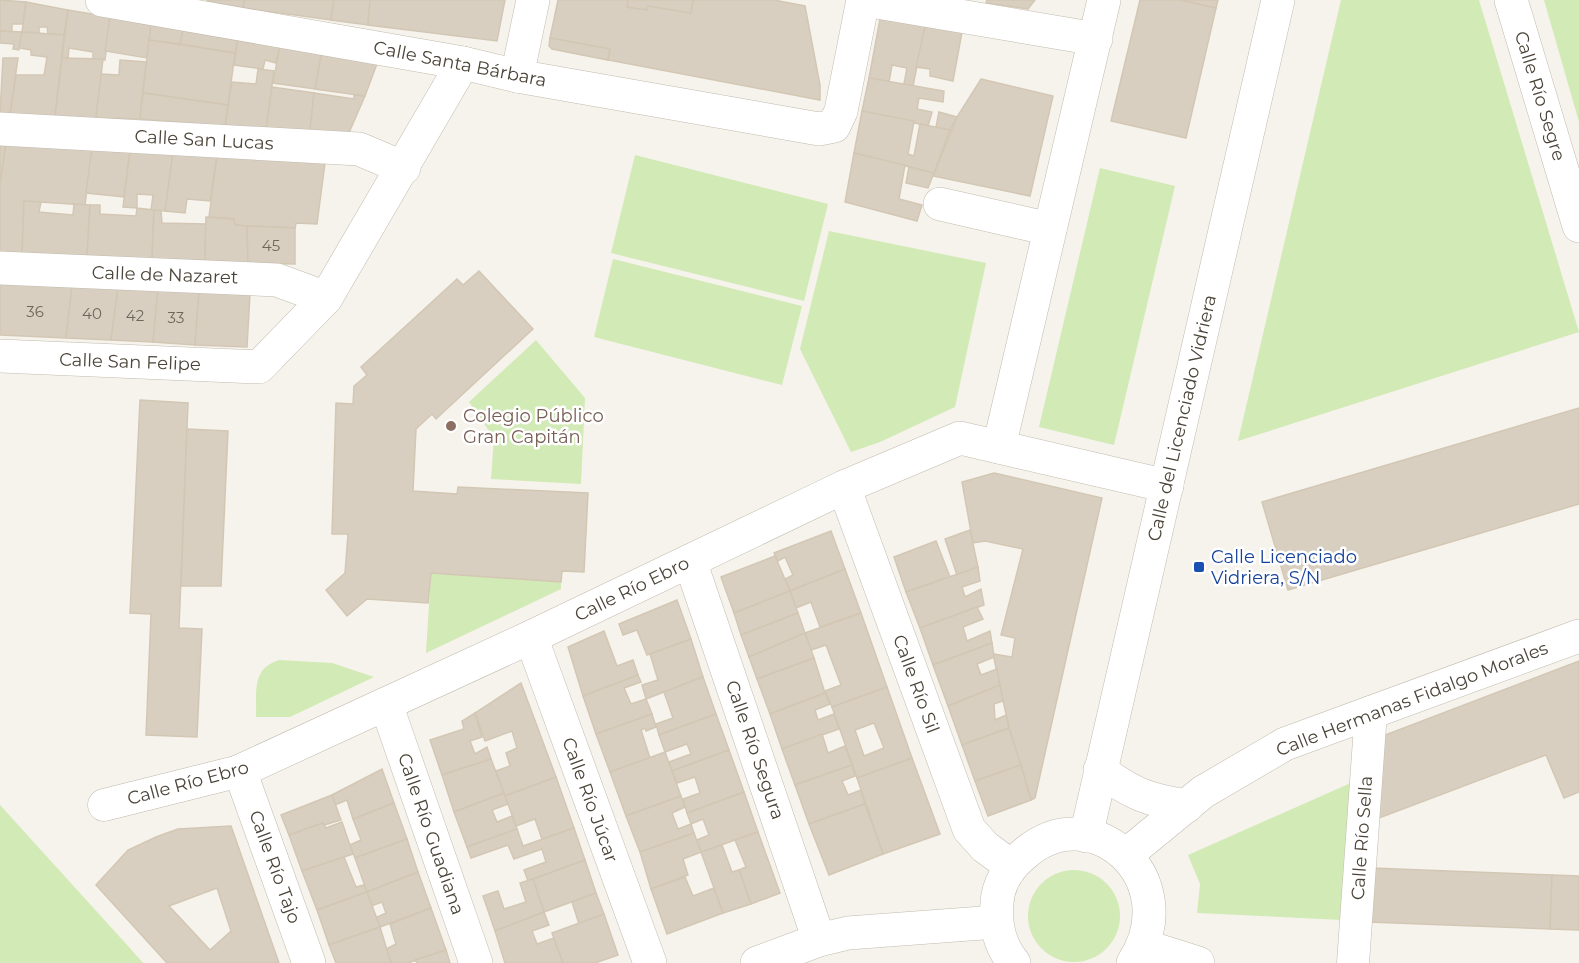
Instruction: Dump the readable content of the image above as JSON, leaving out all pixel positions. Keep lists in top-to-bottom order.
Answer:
{
  "streets": {
    "street": [
      "Calle Santa Bárbara",
      "Calle Río Segre",
      "Calle San Lucas",
      "Calle de Nazaret",
      "Calle San Felipe",
      "Calle del Licenciado Vidriera",
      "Calle Río Ebro",
      "Calle Río Sil",
      "Calle Hermanas Fidalgo Morales",
      "Calle Río Segura",
      "Calle Río Júcar",
      "Calle Río Guadiana",
      "Calle Río Sella",
      "Calle Río Tajo"
    ]
  },
  "crossings": [
    ["Calle de Nazaret", "Calle San Felipe"],
    ["Calle del Licenciado Vidriera", "Calle Río Ebro"],
    ["Calle Río Ebro", "Calle Río Sil"],
    ["Calle Río Ebro", "Calle Río Segura"],
    ["Calle Río Ebro", "Calle Río Júcar"],
    ["Calle Río Ebro", "Calle Río Guadiana"],
    ["Calle Río Ebro", "Calle Río Tajo"],
    ["Calle Hermanas Fidalgo Morales", "Calle Río Sella"]
  ],
  "places": {
    "other": ["Colegio Público Gran Capitán"],
    "transit": ["Calle Licenciado Vidriera, S/N"]
  },
  "house_numbers": [
    "45",
    "36",
    "40",
    "42",
    "33"
  ]
}
